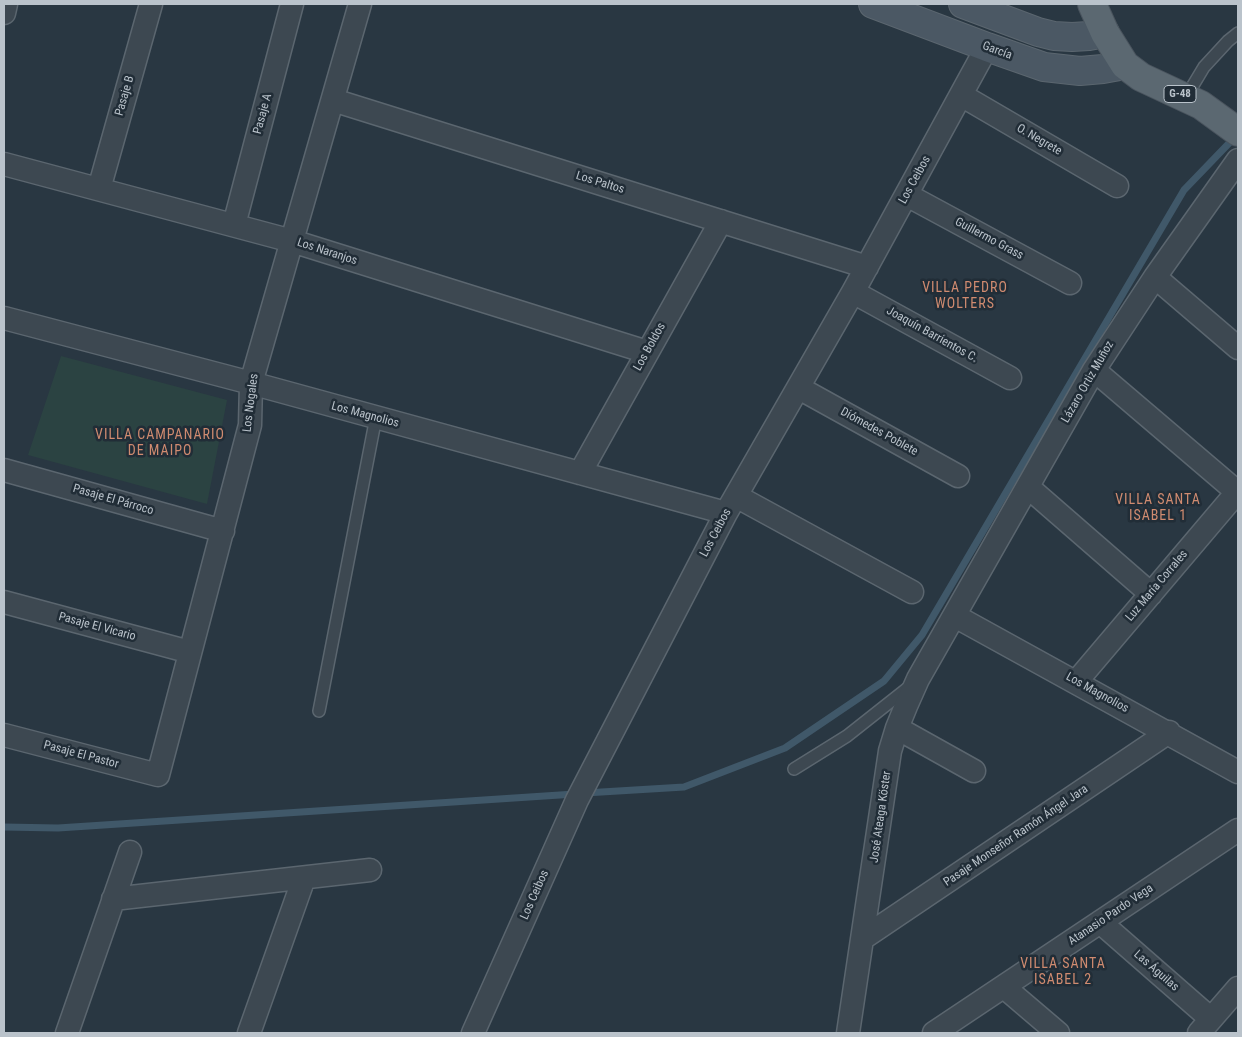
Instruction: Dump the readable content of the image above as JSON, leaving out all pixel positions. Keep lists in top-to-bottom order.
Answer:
{
  "streets": {
    "main road": ["G-48"],
    "street": [
      "García",
      "Pasaje B",
      "Pasaje A",
      "O. Negrete",
      "Los Ceibos",
      "Los Paltos",
      "Guillermo Grass",
      "Los Naranjos",
      "Joaquín Barrientos C.",
      "Los Boldos",
      "Lázaro Ortiz Muñoz",
      "Los Nogales",
      "Los Magnolios",
      "Diómedes Poblete",
      "Pasaje El Párroco",
      "Luz María Corrales",
      "Pasaje El Vicario",
      "Pasaje El Pastor",
      "José Ateaga Köster",
      "Pasaje Monseñor Ramón Ángel Jara",
      "Atanasio Pardo Vega",
      "Las Águilas"
    ]
  },
  "crossings": [
    ["García", "G-48"],
    ["García", "Los Ceibos"],
    ["Pasaje B", "Los Naranjos"],
    ["Pasaje A", "Los Naranjos"],
    ["O. Negrete", "Los Ceibos"],
    ["Los Ceibos", "Los Paltos"],
    ["Los Ceibos", "Guillermo Grass"],
    ["Los Ceibos", "Joaquín Barrientos C."],
    ["Los Ceibos", "Los Magnolios"],
    ["Los Ceibos", "Diómedes Poblete"],
    ["Los Paltos", "Los Boldos"],
    ["Los Paltos", "Los Nogales"],
    ["Los Naranjos", "Los Boldos"],
    ["Los Naranjos", "Los Nogales"],
    ["Los Boldos", "Los Magnolios"],
    ["Lázaro Ortiz Muñoz", "Los Magnolios"],
    ["Lázaro Ortiz Muñoz", "José Ateaga Köster"],
    ["Los Nogales", "Los Magnolios"],
    ["Los Nogales", "Pasaje El Párroco"],
    ["Los Nogales", "Pasaje El Vicario"],
    ["Los Nogales", "Pasaje El Pastor"],
    ["Los Magnolios", "Luz María Corrales"],
    ["Los Magnolios", "José Ateaga Köster"],
    ["Los Magnolios", "Pasaje Monseñor Ramón Ángel Jara"],
    ["José Ateaga Köster", "Pasaje Monseñor Ramón Ángel Jara"],
    ["Atanasio Pardo Vega", "Las Águilas"]
  ],
  "districts": [
    "VILLA PEDRO WOLTERS",
    "VILLA CAMPANARIO DE MAIPO",
    "VILLA SANTA ISABEL 1",
    "VILLA SANTA ISABEL 2"
  ]
}
